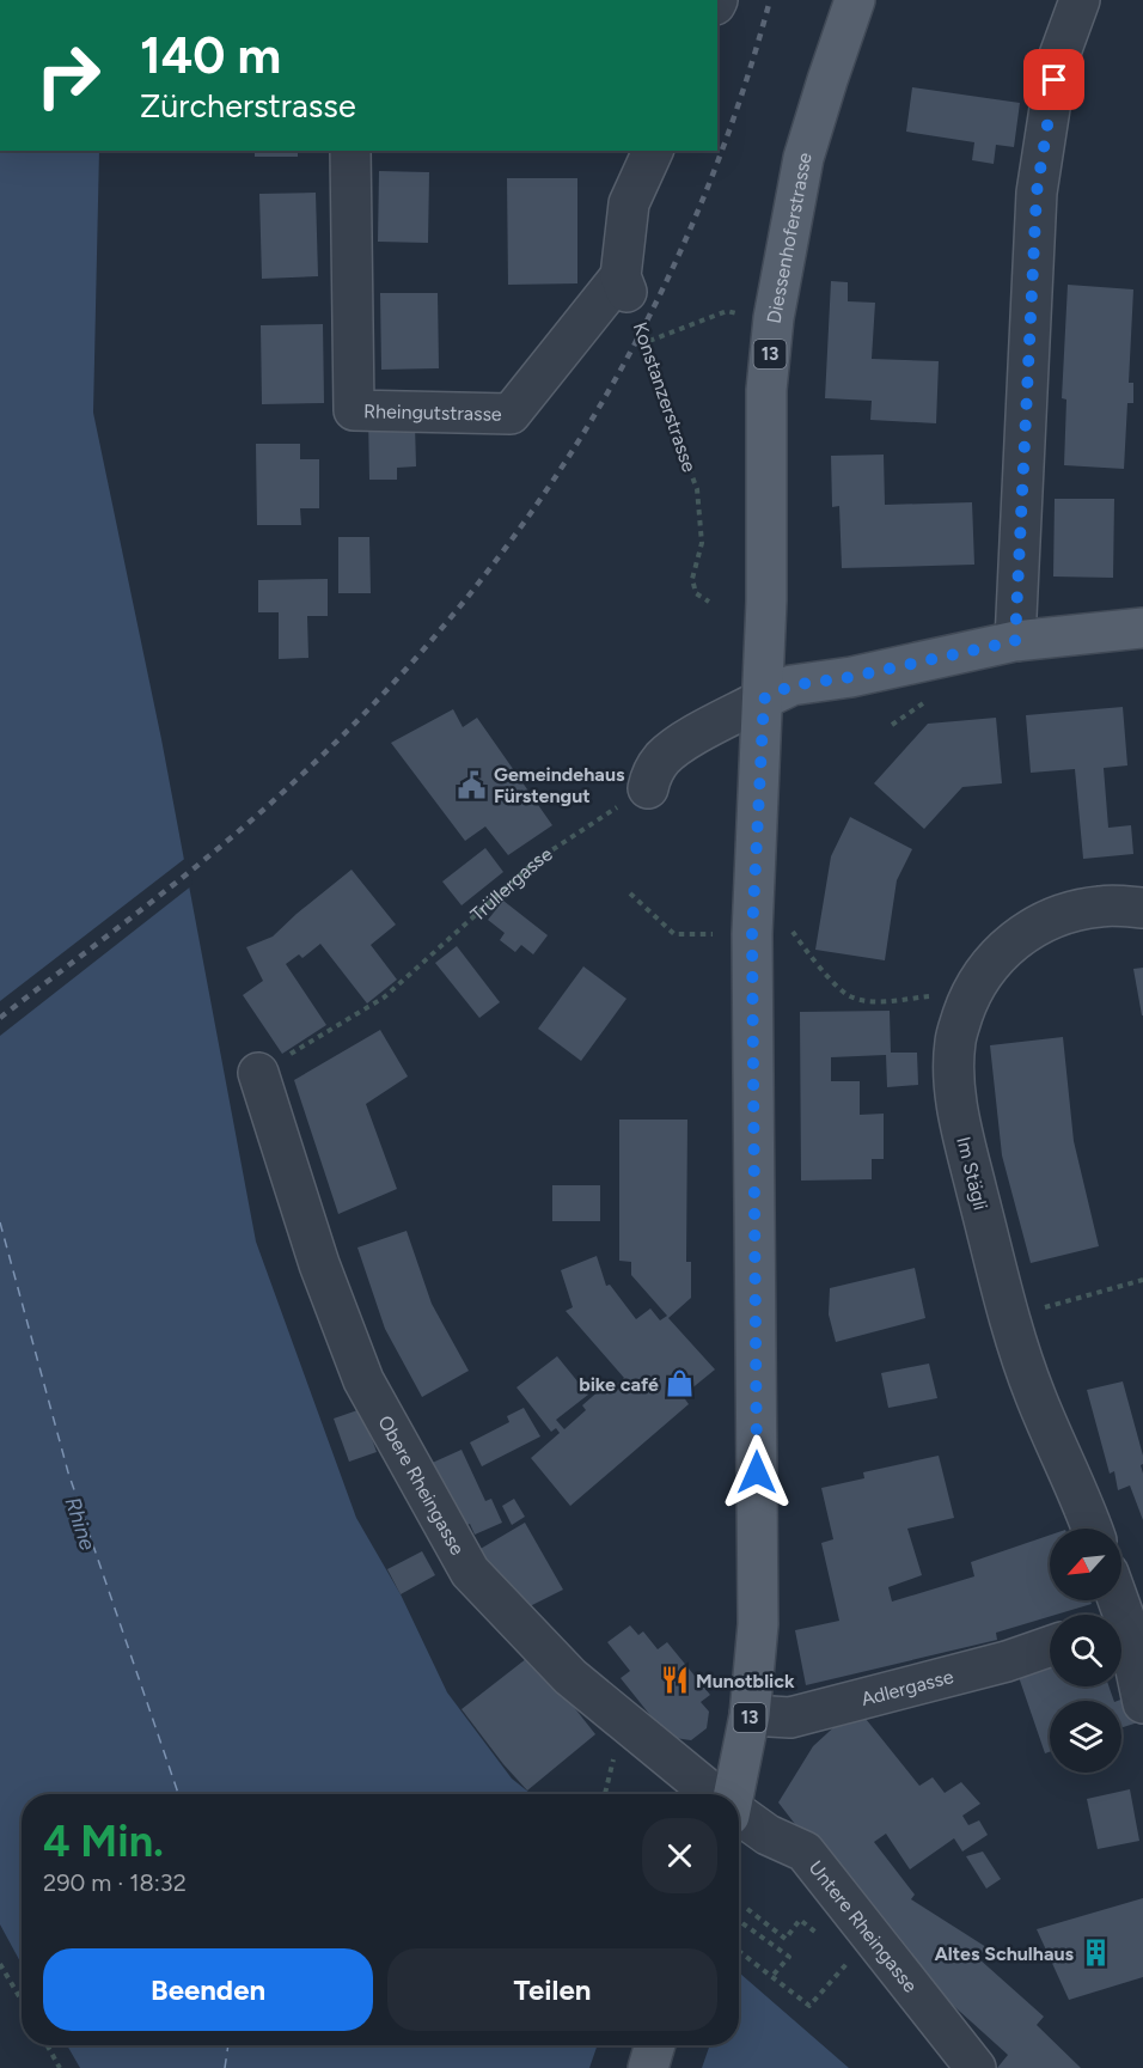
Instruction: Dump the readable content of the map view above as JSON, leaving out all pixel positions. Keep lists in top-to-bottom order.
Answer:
{
  "streets": {
    "main road": ["Diessenhoferstrasse", "13"],
    "street": [
      "Rheingutstrasse",
      "Im Stägli",
      "Obere Rheingasse",
      "Adlergasse",
      "Untere Rheingasse"
    ],
    "path": ["Konstanzerstrasse", "Trüllergasse"]
  },
  "crossings": [
    ["Diessenhoferstrasse", "13"],
    ["13", "Adlergasse"],
    ["Konstanzerstrasse", "Rheingutstrasse"],
    ["Trüllergasse", "Obere Rheingasse"]
  ],
  "water": ["Rhine"],
  "places": {
    "public building": ["Gemeindehaus Fürstengut"],
    "shop": ["bike café"],
    "restaurant": ["Munotblick"],
    "building": ["Altes Schulhaus"]
  },
  "north": "bottom left",
  "page": {
    "turn": ["140 m", "Zürcherstrasse"],
    "heading": ["4 Min.", "290 m · 18:32"],
    "buttons": ["Beenden", "Teilen"]
  }
}
